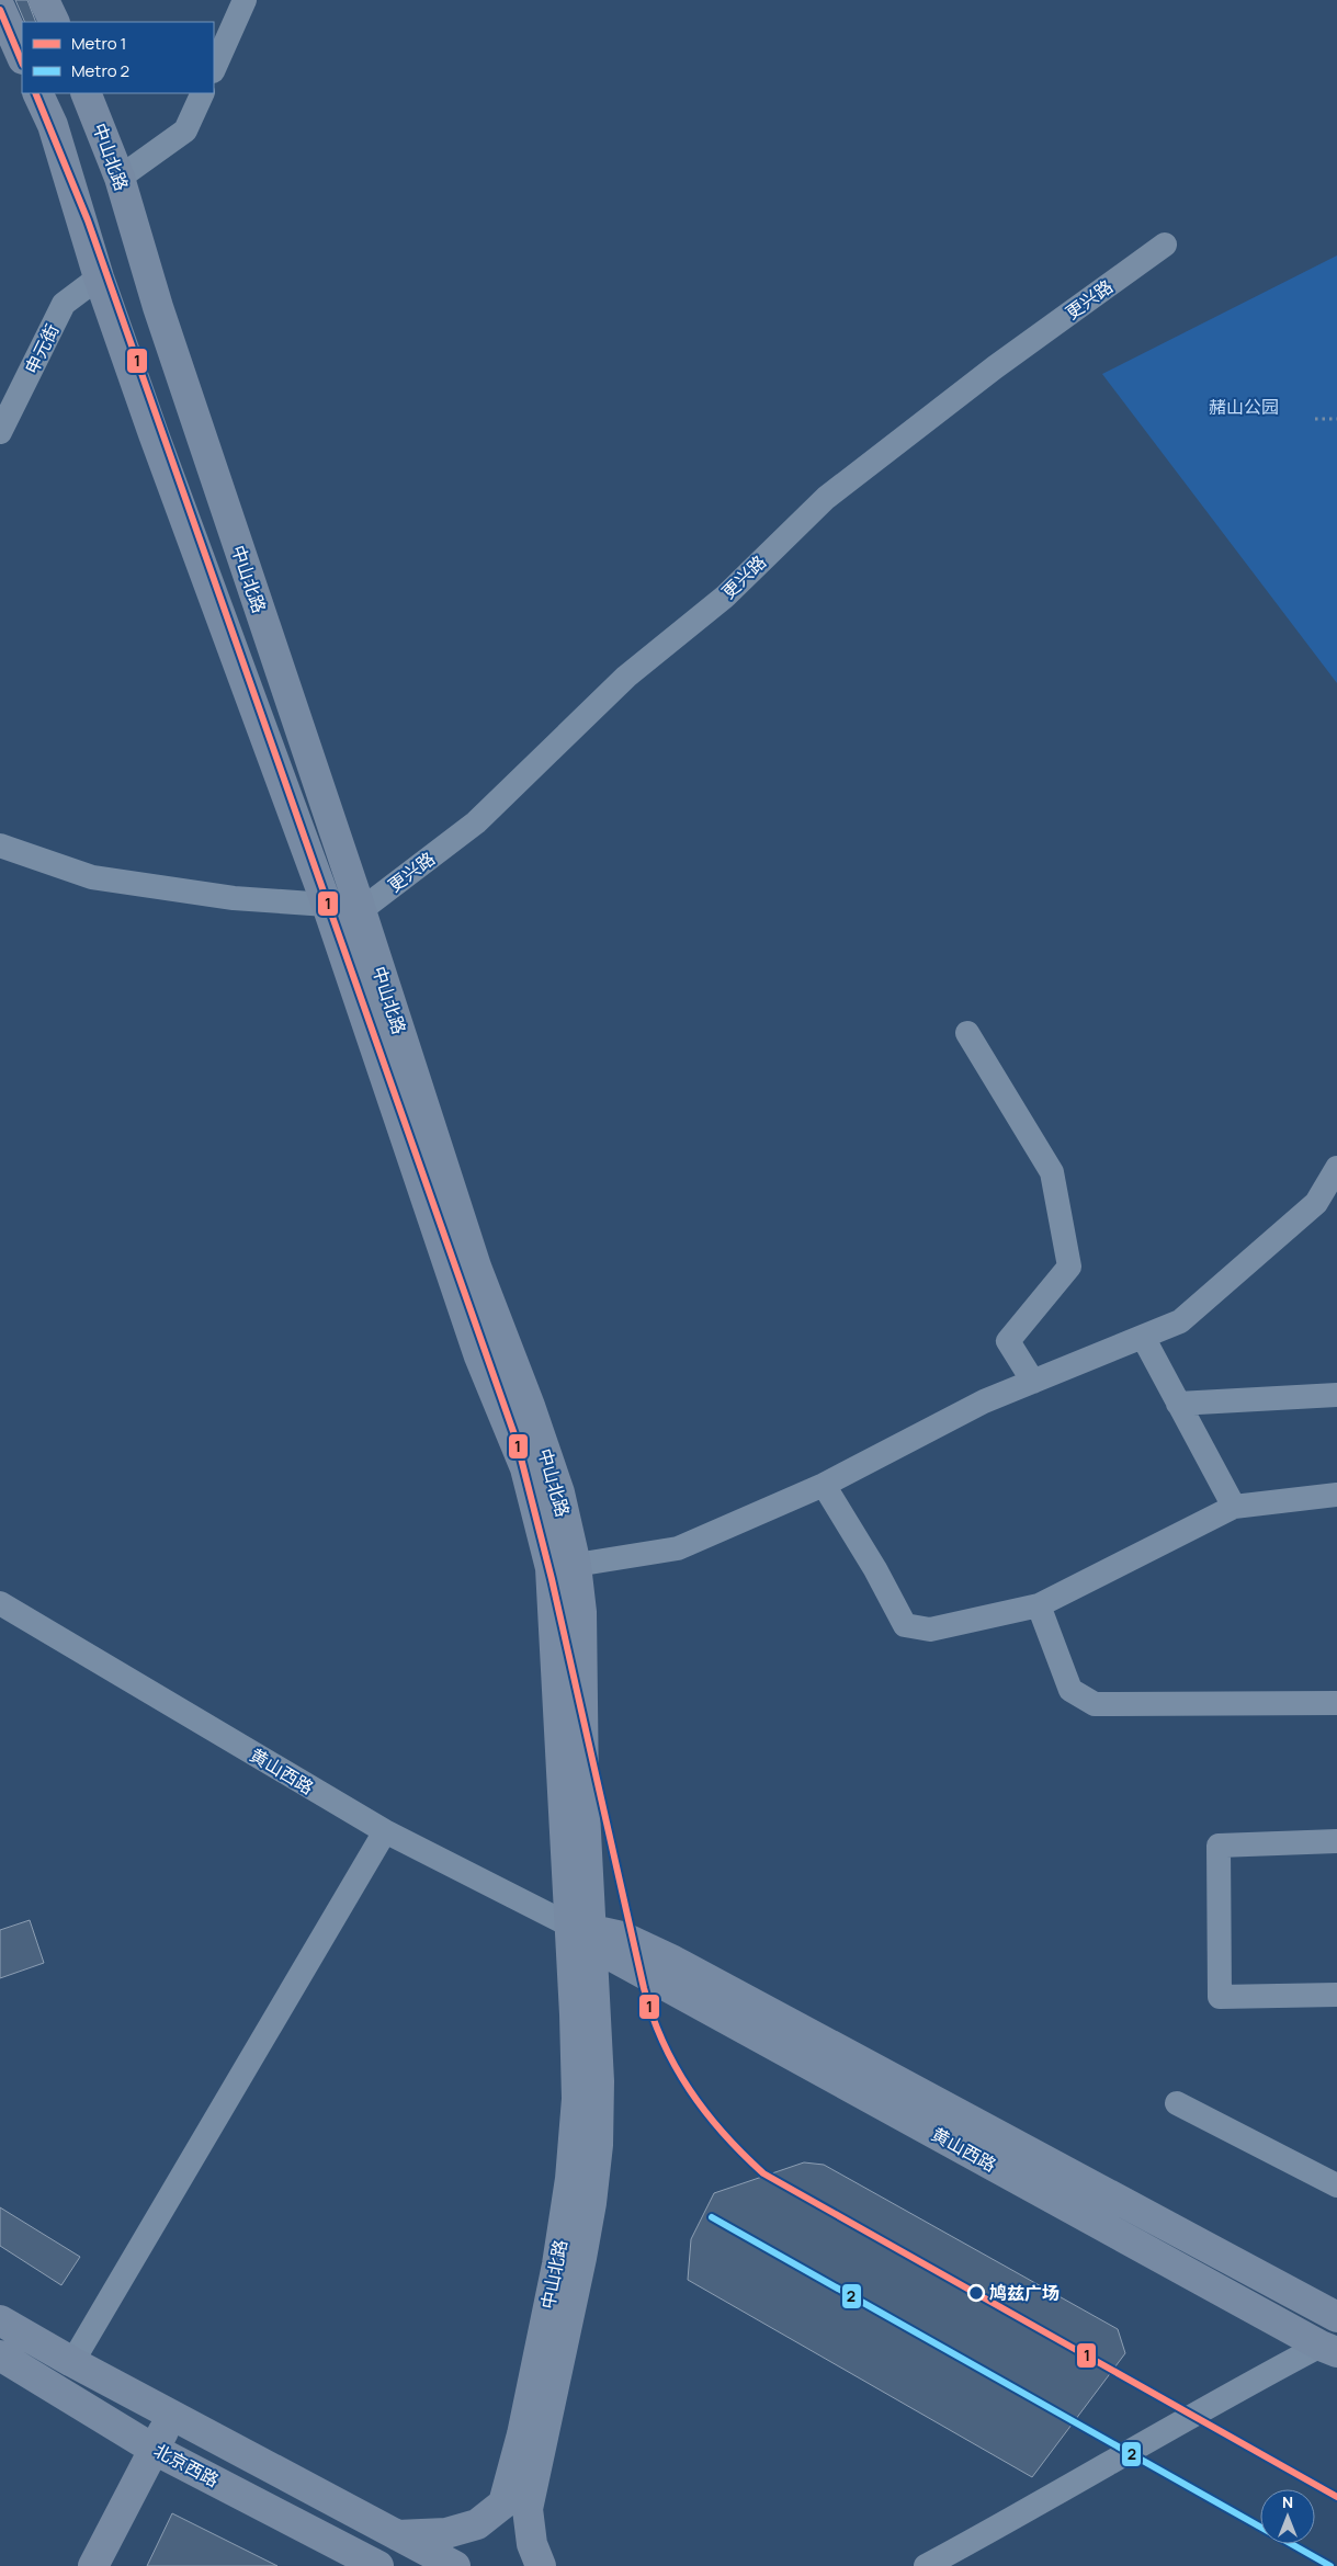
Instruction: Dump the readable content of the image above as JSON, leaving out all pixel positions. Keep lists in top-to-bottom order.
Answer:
{
  "streets": {
    "main road": ["中山北路", "黄山西路", "北京西路"],
    "street": ["更兴路", "申元街"]
  },
  "crossings": [
    ["中山北路", "更兴路"],
    ["中山北路", "黄山西路"]
  ],
  "parks": ["赭山公园"],
  "places": ["鸠兹广场"],
  "lines": ["metro line 1", "metro line 2"],
  "legend": ["Metro 1", "Metro 2"],
  "north": "top"
}
